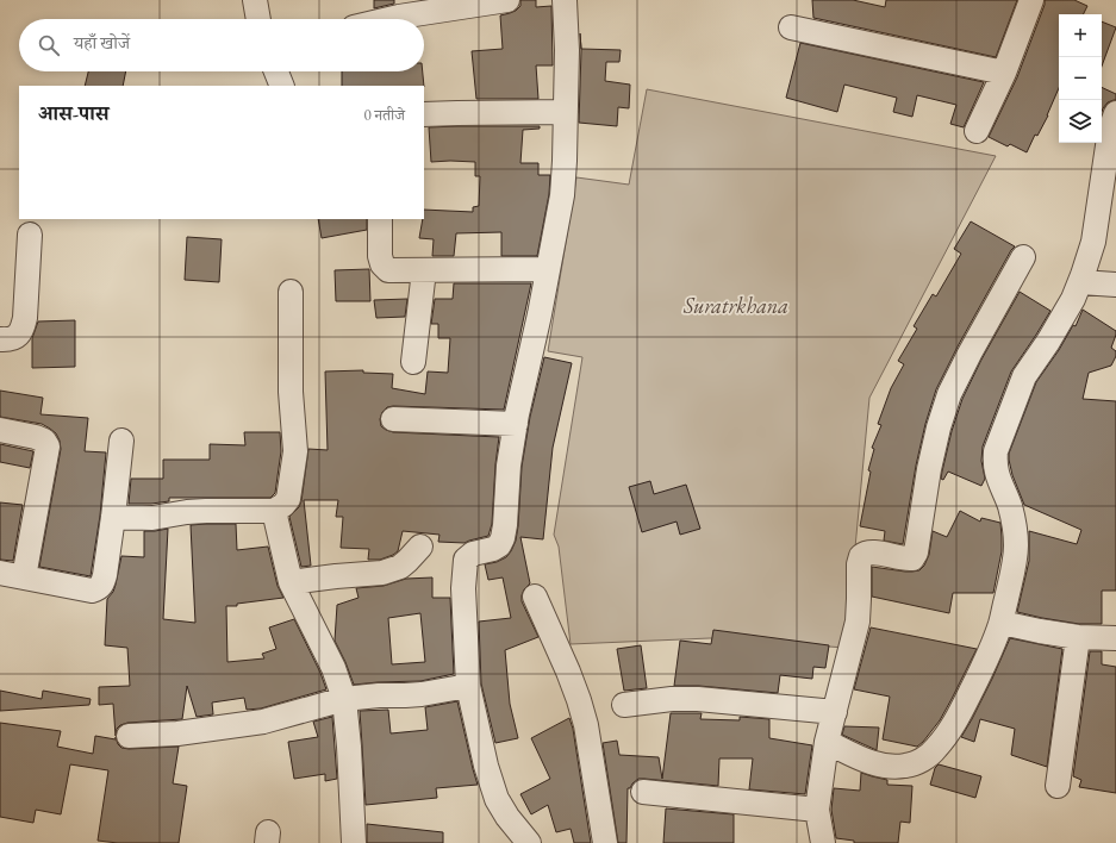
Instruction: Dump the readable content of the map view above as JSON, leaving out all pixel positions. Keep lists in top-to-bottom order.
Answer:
{
  "parks": ["Suratrkhana"],
  "page": {
    "map_buttons": ["+", "−"],
    "search": "यहाँ खोजें",
    "heading": ["आस-पास", "0 नतीजे"]
  }
}
